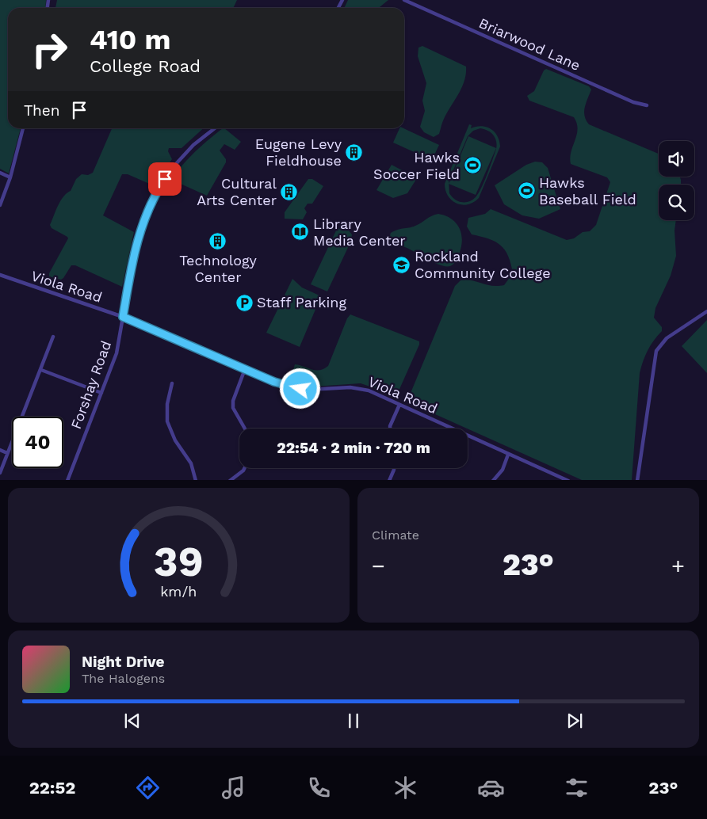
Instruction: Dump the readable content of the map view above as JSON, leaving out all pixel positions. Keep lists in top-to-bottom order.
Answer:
{
  "streets": {
    "street": ["Briarwood Lane", "Viola Road", "Forshay Road"]
  },
  "crossings": [
    ["Viola Road", "Forshay Road"]
  ],
  "places": {
    "building": ["Eugene Levy Fieldhouse", "Cultural Arts Center", "Technology Center"],
    "sports": ["Hawks Soccer Field", "Hawks Baseball Field"],
    "library": ["Library Media Center"],
    "school or university": ["Rockland Community College"],
    "parking": ["Staff Parking"]
  },
  "page": {
    "turn": ["410 m", "College Road"],
    "then": "Then",
    "limit": "40",
    "trip": "22:54 · 2 min · 720 m",
    "tile": "Climate",
    "heat": ["−", "23°", "+"],
    "song": ["Night Drive", "The Halogens"],
    "tabs": ["22:52", "23°"],
    "gauge": ["39", "km/h"]
  }
}
